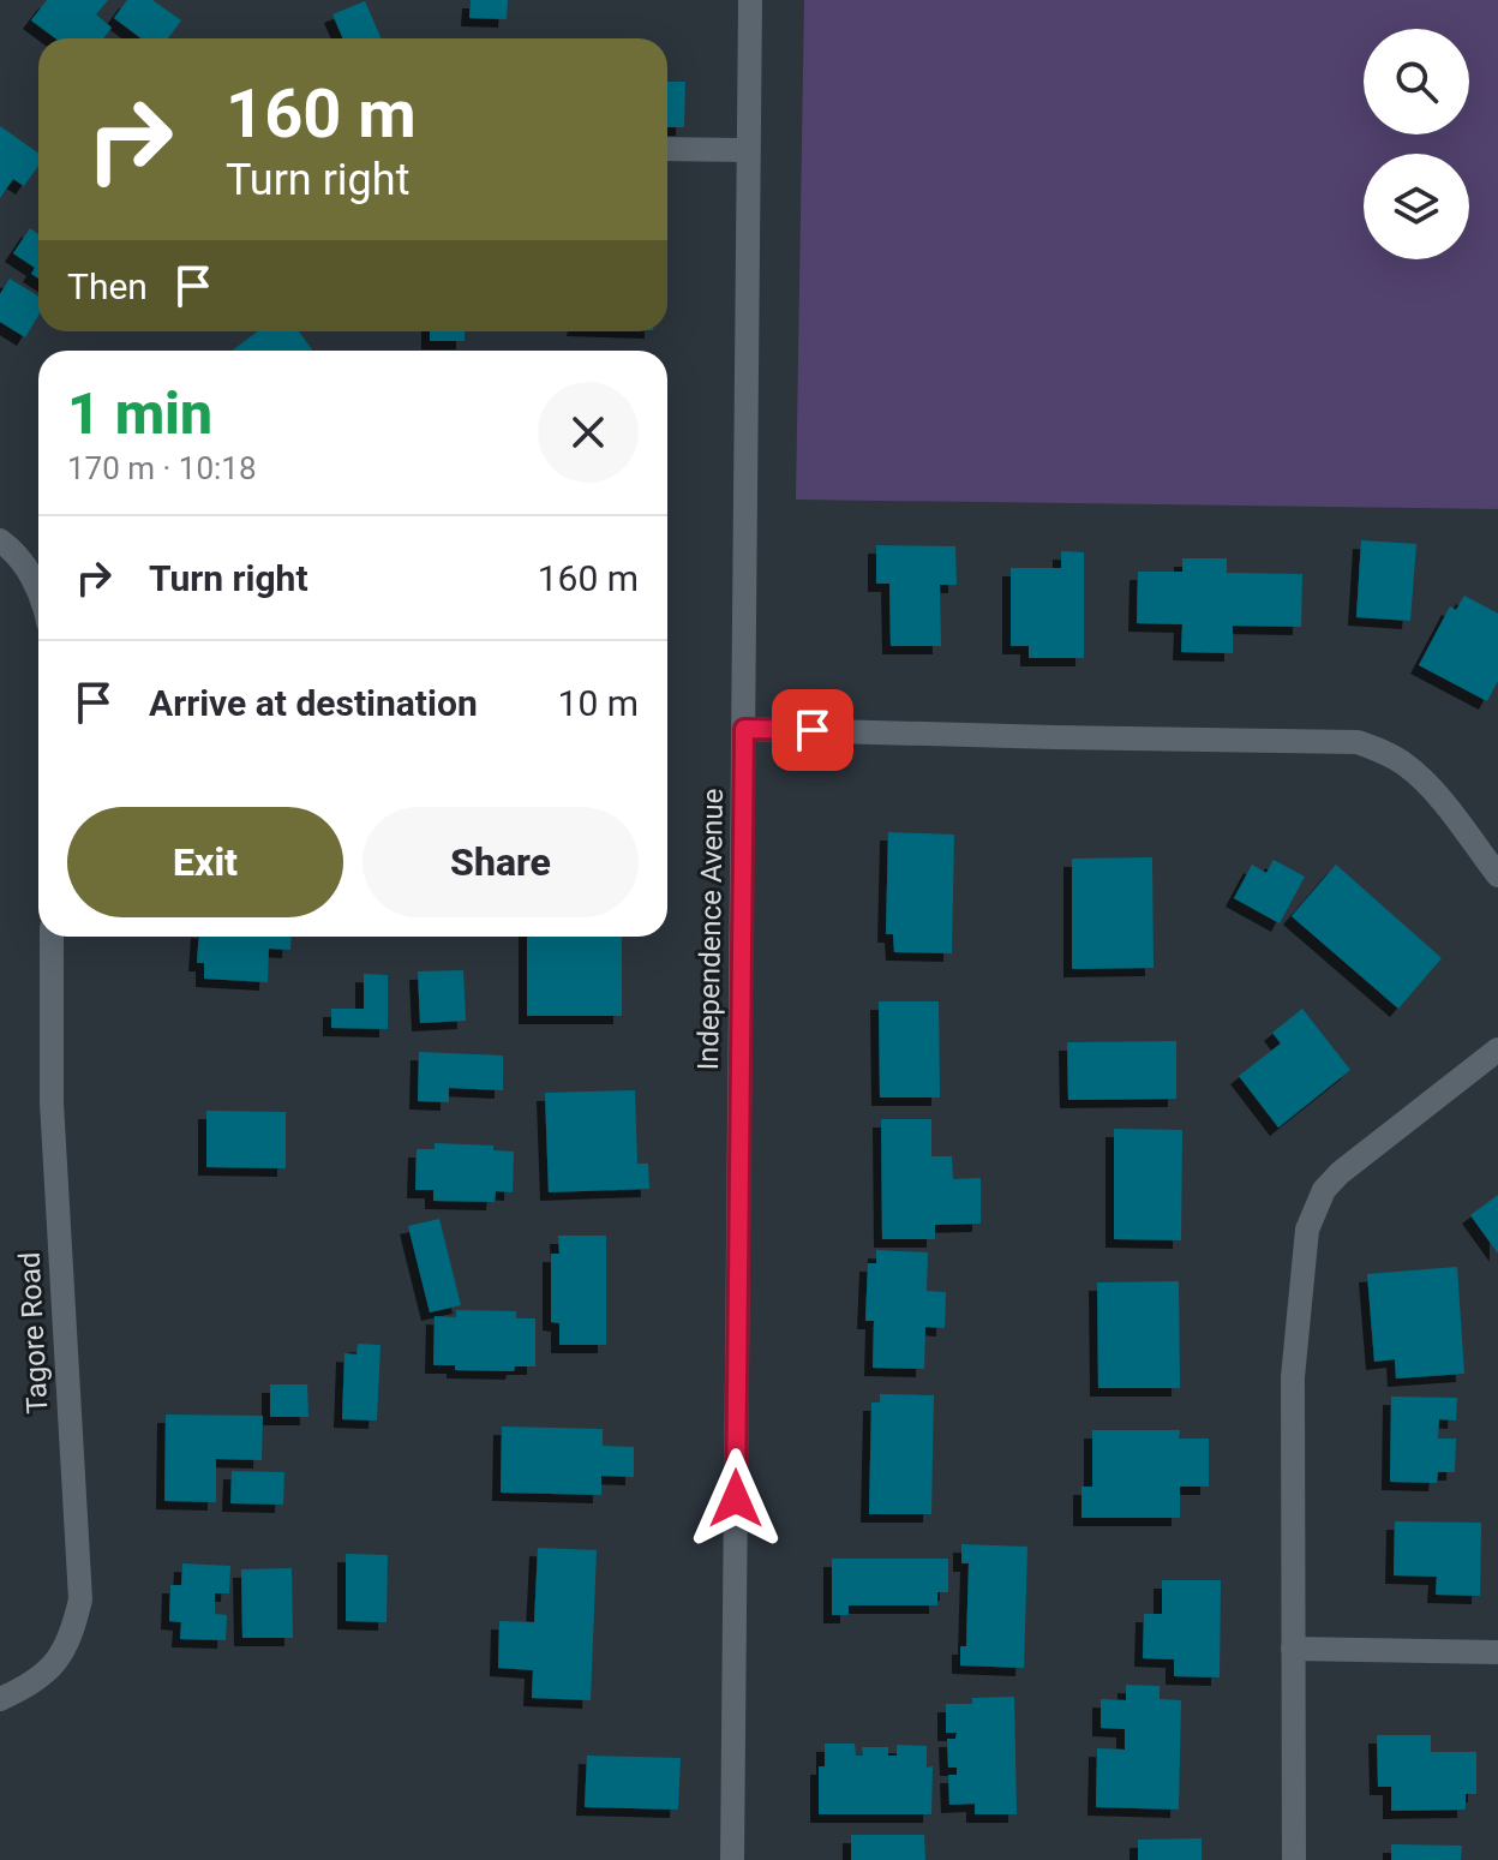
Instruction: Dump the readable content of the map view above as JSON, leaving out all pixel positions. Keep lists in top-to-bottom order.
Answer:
{
  "streets": {
    "street": ["Independence Avenue", "Tagore Road"]
  },
  "page": {
    "turn": ["160 m", "Turn right"],
    "then": "Then",
    "heading": ["1 min", "170 m · 10:18"],
    "list": [
      {
        "name": "Turn right",
        "value": "160 m"
      },
      {
        "name": "Arrive at destination",
        "value": "10 m"
      }
    ],
    "buttons": ["Exit", "Share"]
  }
}
